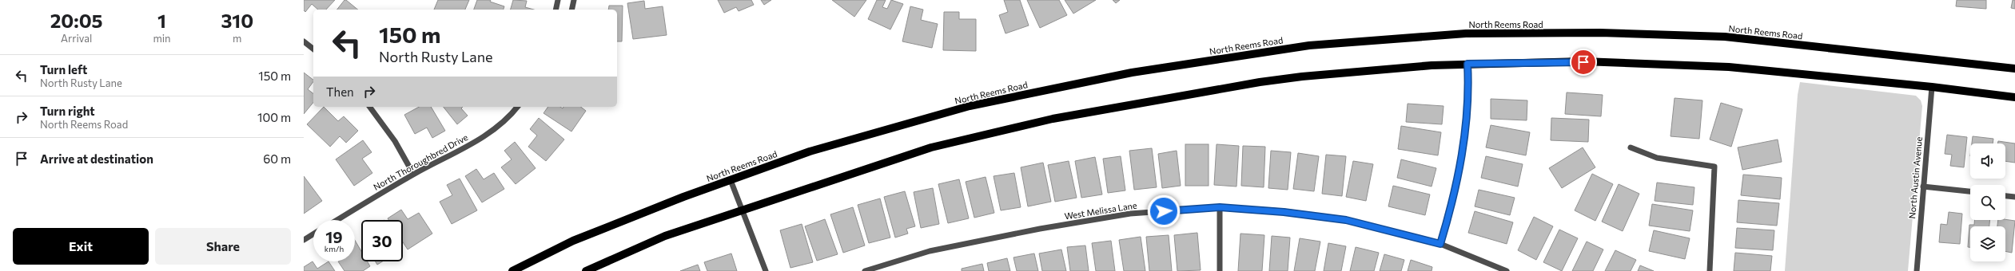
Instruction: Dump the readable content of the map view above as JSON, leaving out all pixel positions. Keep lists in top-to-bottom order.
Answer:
{
  "streets": {
    "main road": ["North Reems Road"],
    "street": ["North Thoroughbred Drive", "North Austin Avenue", "West Melissa Lane"]
  },
  "page": {
    "eta": [
      "20:05",
      "Arrival",
      "1",
      "min",
      "310",
      "m"
    ],
    "turn": ["150 m", "North Rusty Lane"],
    "list": [
      {
        "name": "Turn left",
        "note": "North Rusty Lane",
        "value": "150 m"
      },
      {
        "name": "Turn right",
        "note": "North Reems Road",
        "value": "100 m"
      },
      {
        "name": "Arrive at destination",
        "value": "60 m"
      }
    ],
    "then": "Then",
    "speed": "19 km/h",
    "limit": "30",
    "buttons": ["Exit", "Share"]
  }
}
